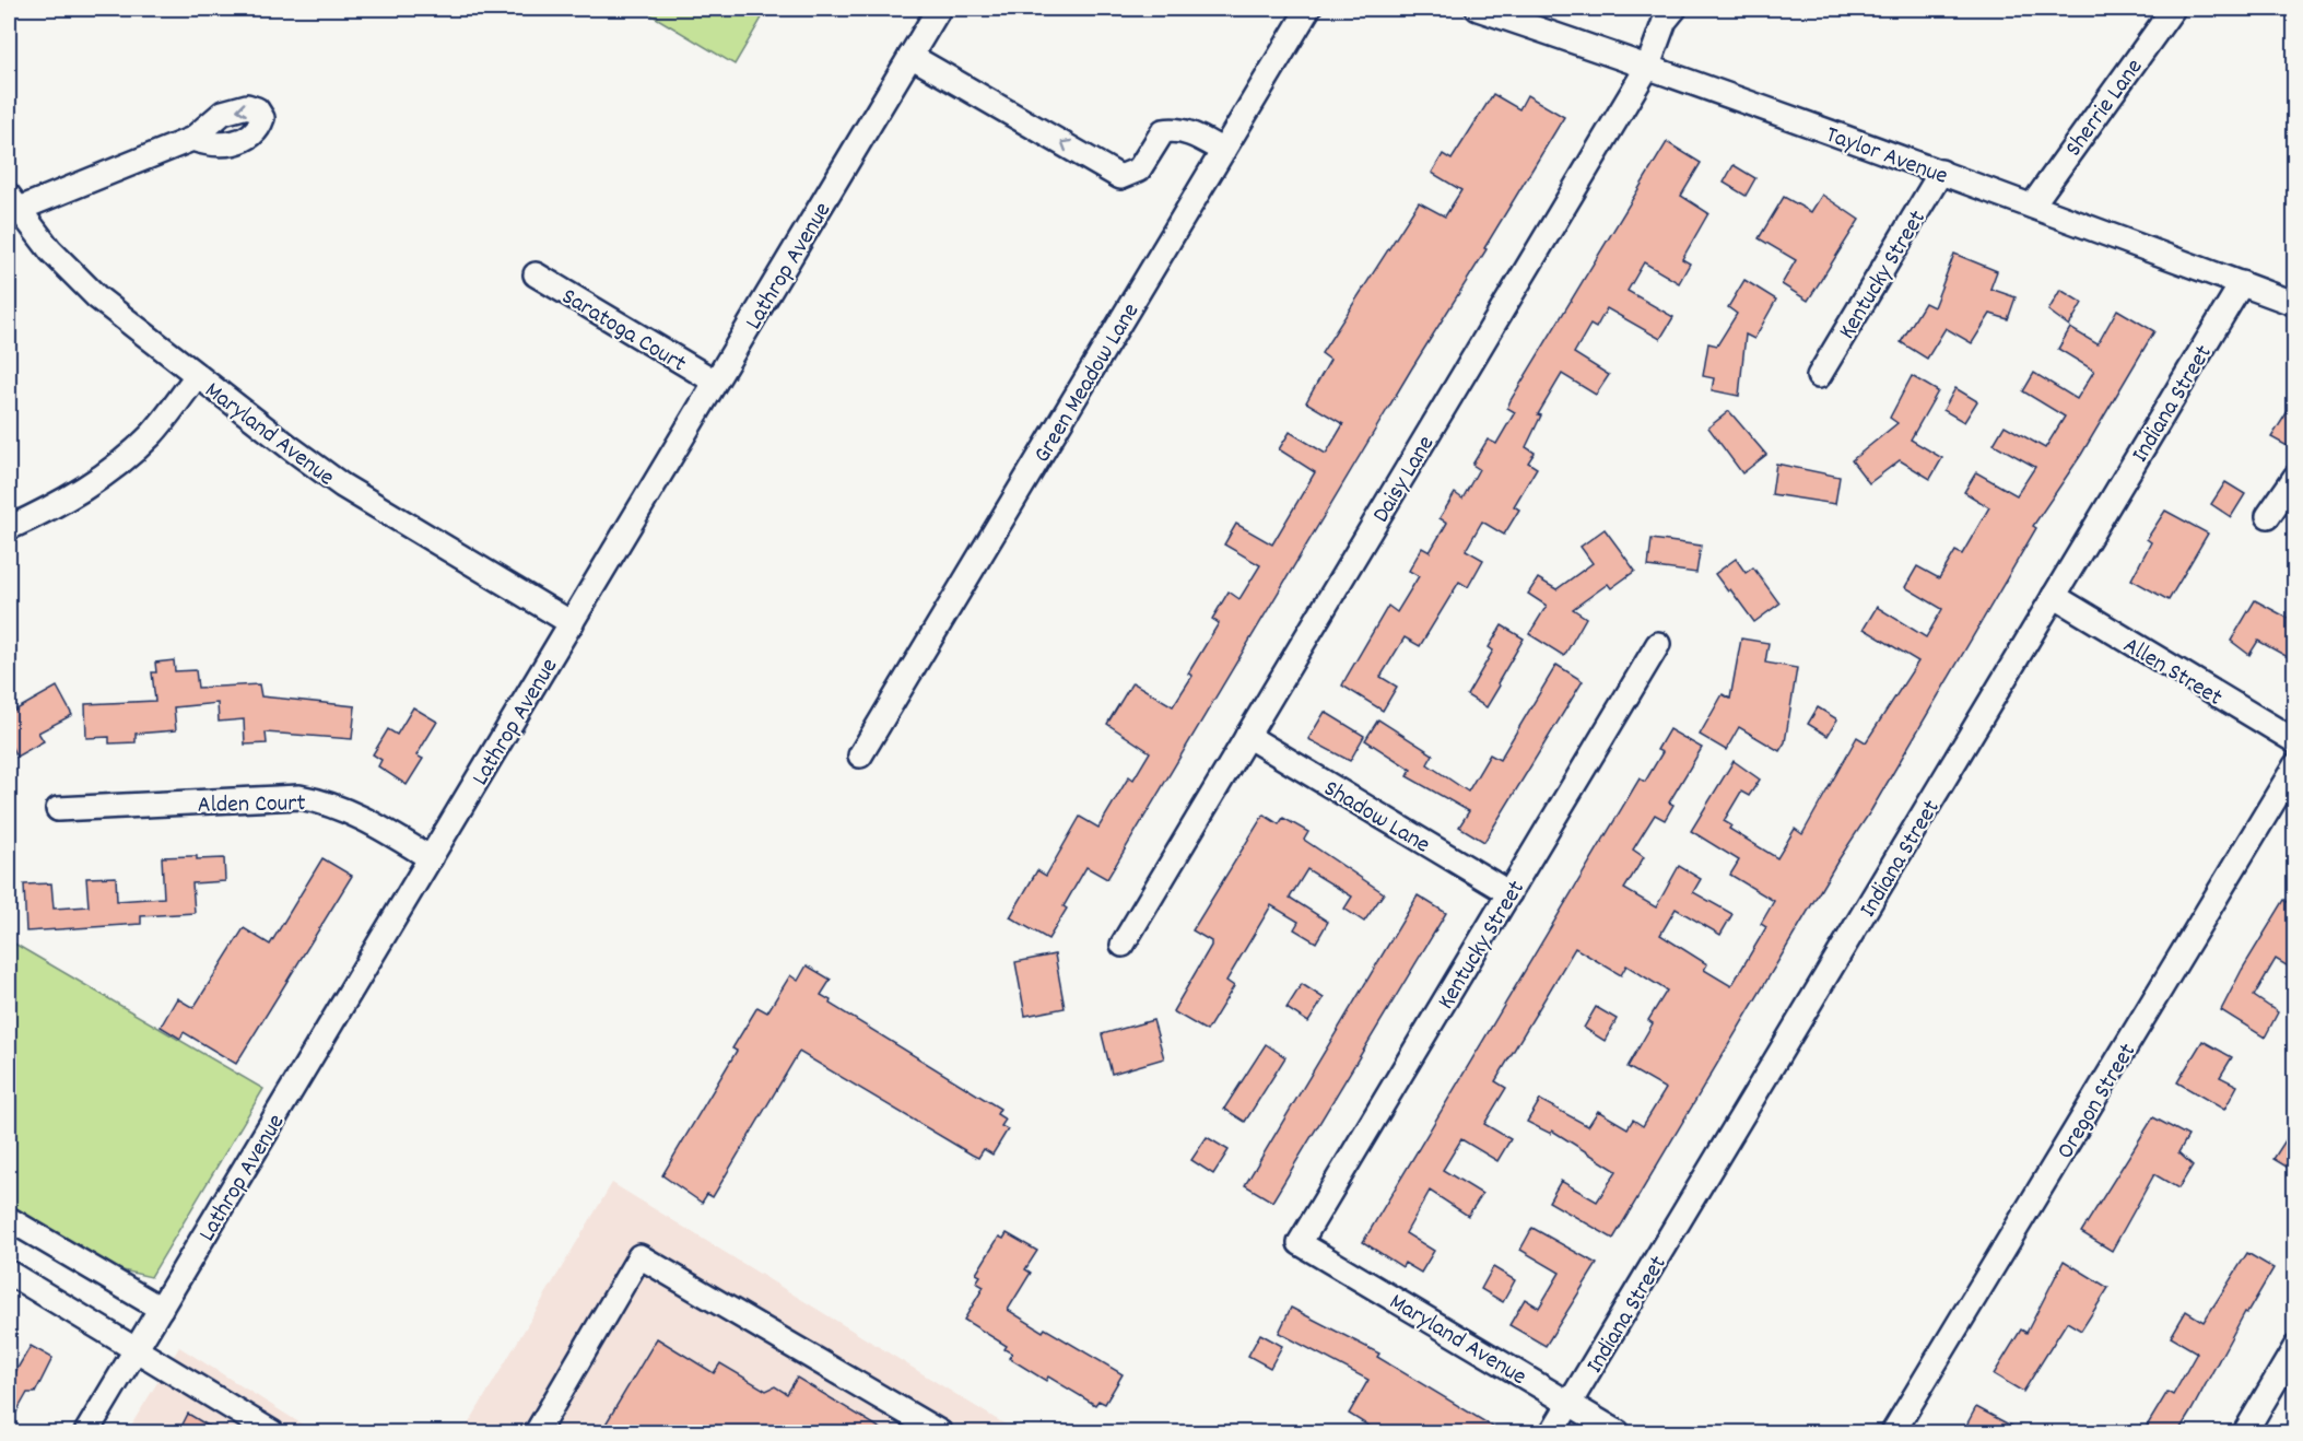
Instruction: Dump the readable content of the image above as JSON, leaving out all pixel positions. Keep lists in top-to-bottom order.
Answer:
{
  "streets": {
    "street": [
      "Sherrie Lane",
      "Taylor Avenue",
      "Lathrop Avenue",
      "Kentucky Street",
      "Saratoga Court",
      "Green Meadow Lane",
      "Indiana Street",
      "Maryland Avenue",
      "Daisy Lane",
      "Allen Street",
      "Alden Court",
      "Shadow Lane",
      "Oregon Street"
    ]
  },
  "crossings": [
    ["Sherrie Lane", "Taylor Avenue"],
    ["Taylor Avenue", "Kentucky Street"],
    ["Taylor Avenue", "Indiana Street"],
    ["Taylor Avenue", "Daisy Lane"],
    ["Lathrop Avenue", "Saratoga Court"],
    ["Lathrop Avenue", "Maryland Avenue"],
    ["Lathrop Avenue", "Alden Court"],
    ["Kentucky Street", "Maryland Avenue"],
    ["Kentucky Street", "Shadow Lane"],
    ["Indiana Street", "Maryland Avenue"],
    ["Indiana Street", "Allen Street"],
    ["Daisy Lane", "Shadow Lane"]
  ]
}
